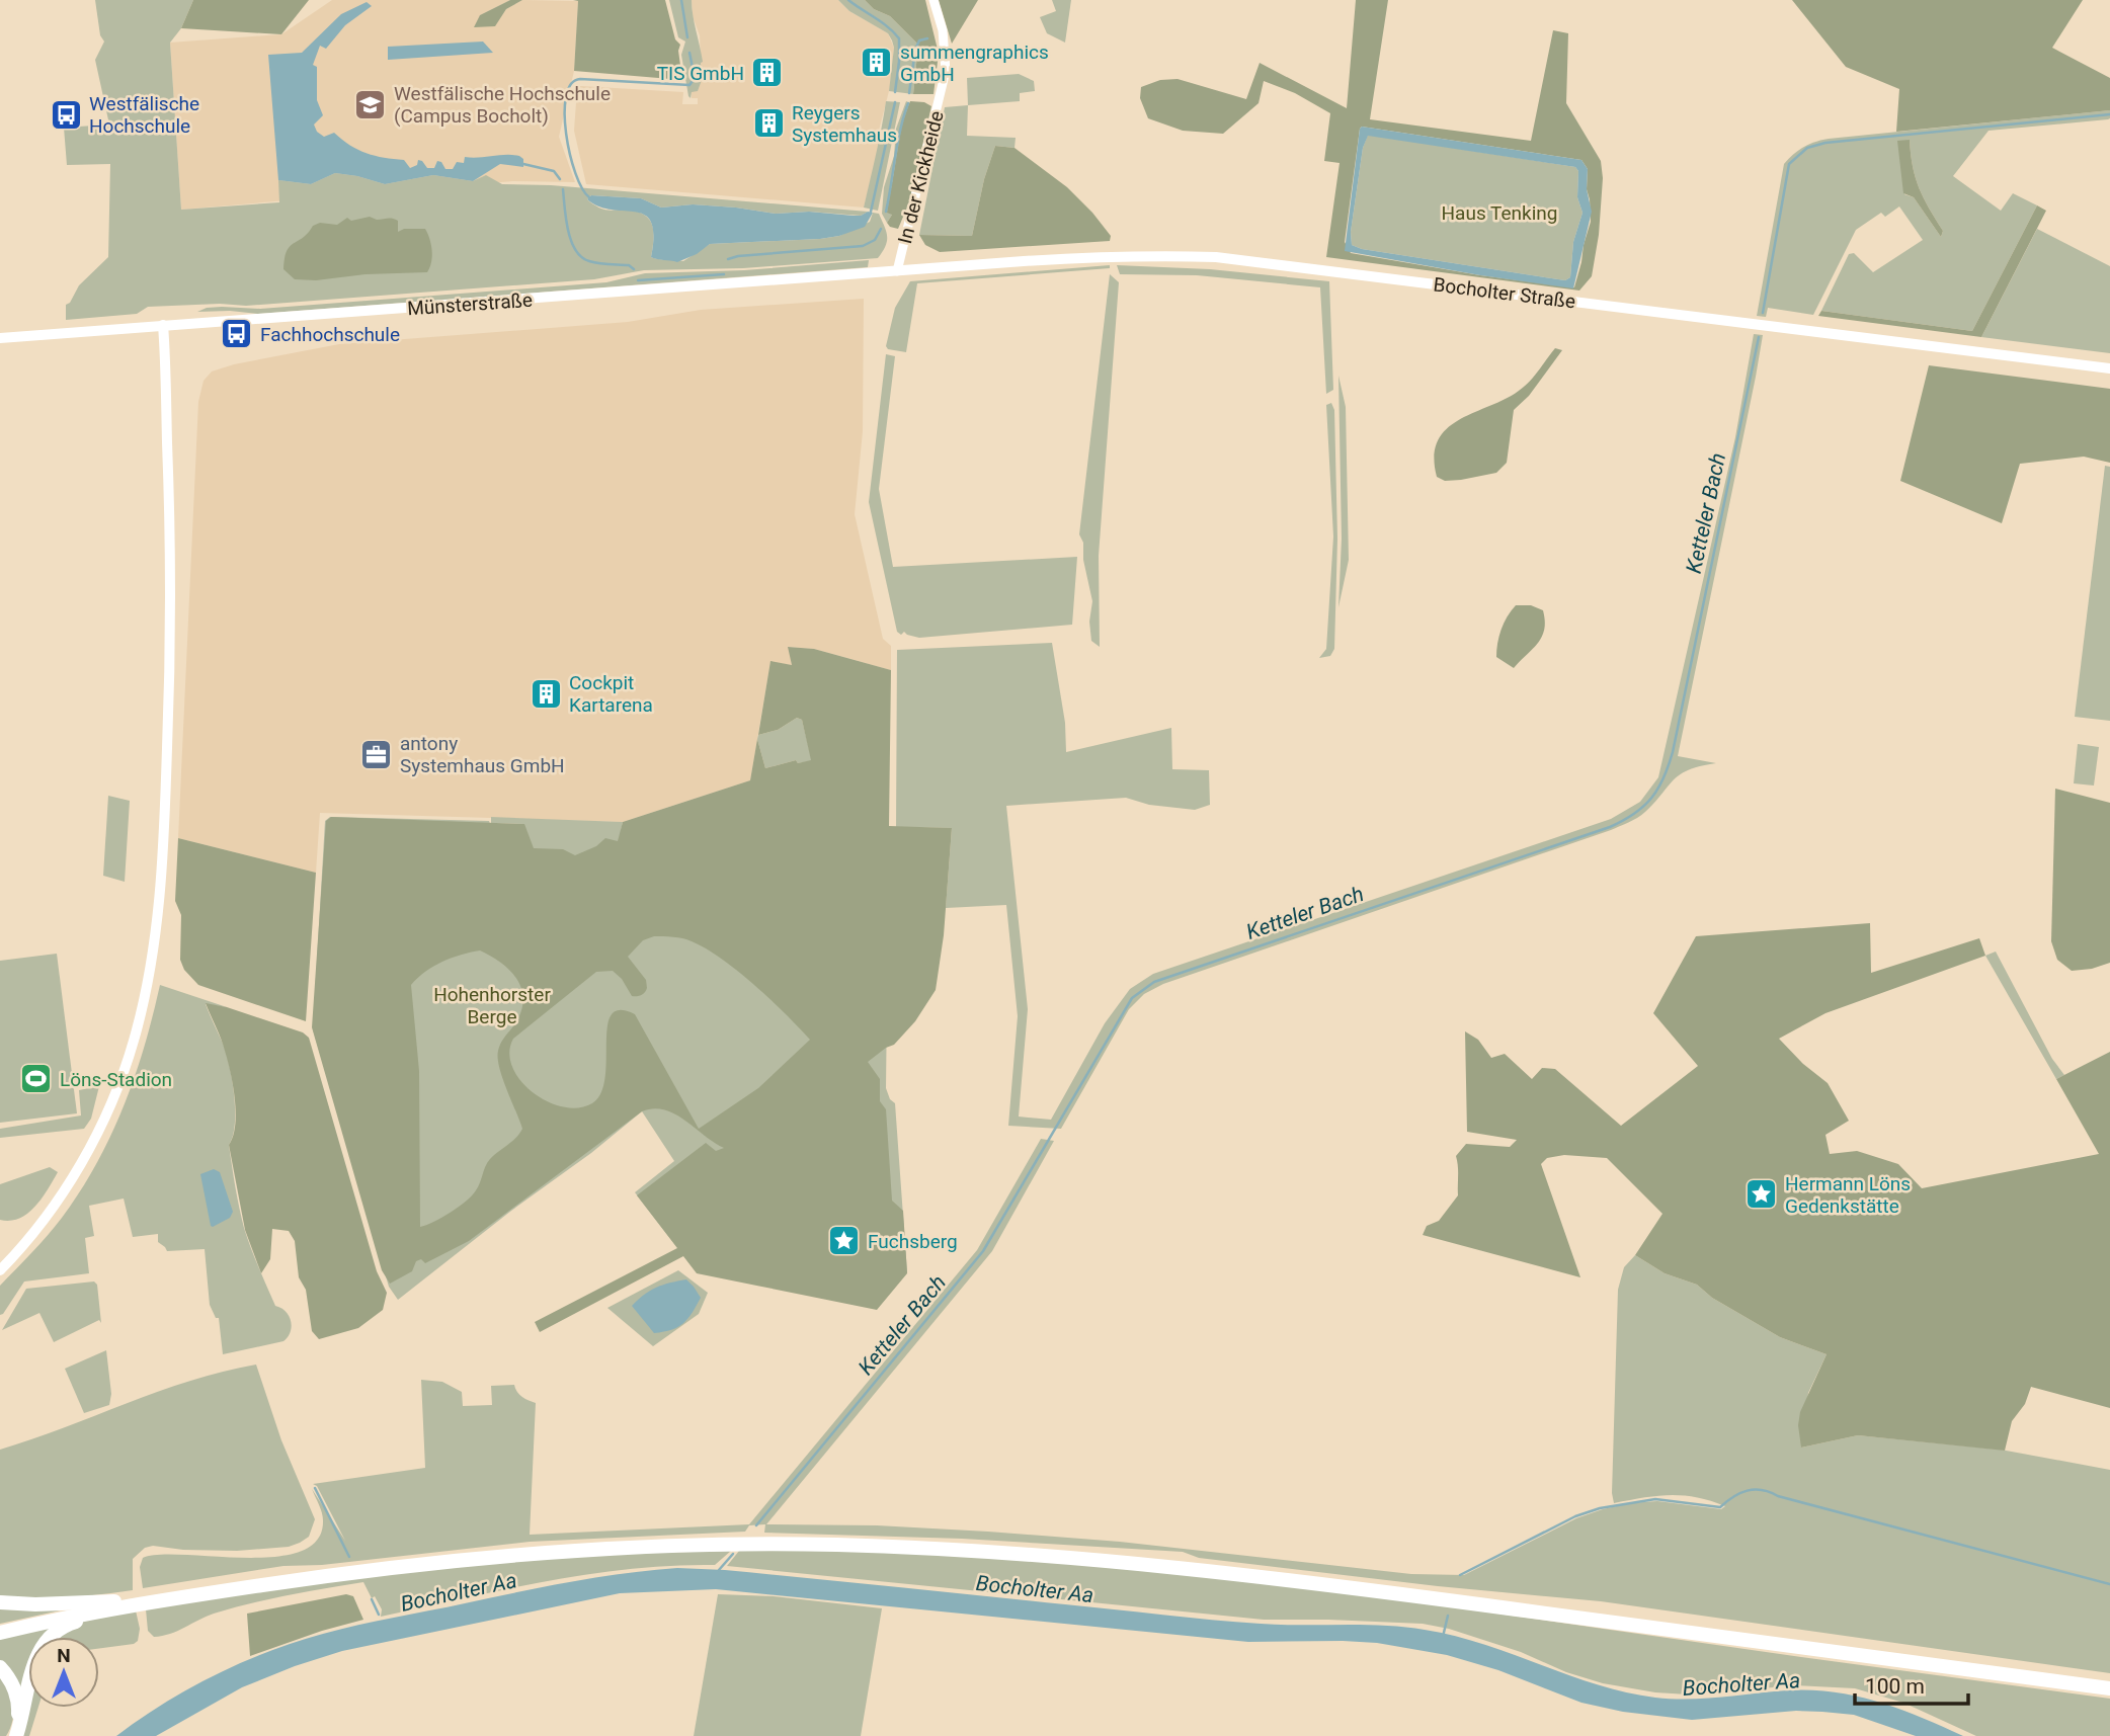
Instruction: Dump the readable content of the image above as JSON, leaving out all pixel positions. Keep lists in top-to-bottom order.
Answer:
{
  "streets": {
    "main road": ["Bocholter Straße", "Münsterstraße"],
    "street": ["In der Kickheide"]
  },
  "crossings": [
    ["In der Kickheide", "Bocholter Straße"],
    ["In der Kickheide", "Münsterstraße"],
    ["Bocholter Straße", "Münsterstraße"]
  ],
  "water": ["Ketteler Bach", "Bocholter Aa"],
  "parks": ["Haus Tenking", "Hohenhorster Berge"],
  "places": {
    "building": [
      "summengraphics GmbH",
      "TIS GmbH",
      "Reygers Systemhaus",
      "Cockpit Kartarena"
    ],
    "school or university": ["Westfälische Hochschule (Campus Bocholt)"],
    "bus stop": ["Westfälische Hochschule", "Fachhochschule"],
    "office": ["antony Systemhaus GmbH"],
    "sports": ["Löns-Stadion"],
    "place": ["Hermann Löns Gedenkstätte", "Fuchsberg"]
  },
  "scale_bar": "100 m",
  "north": "top"
}
